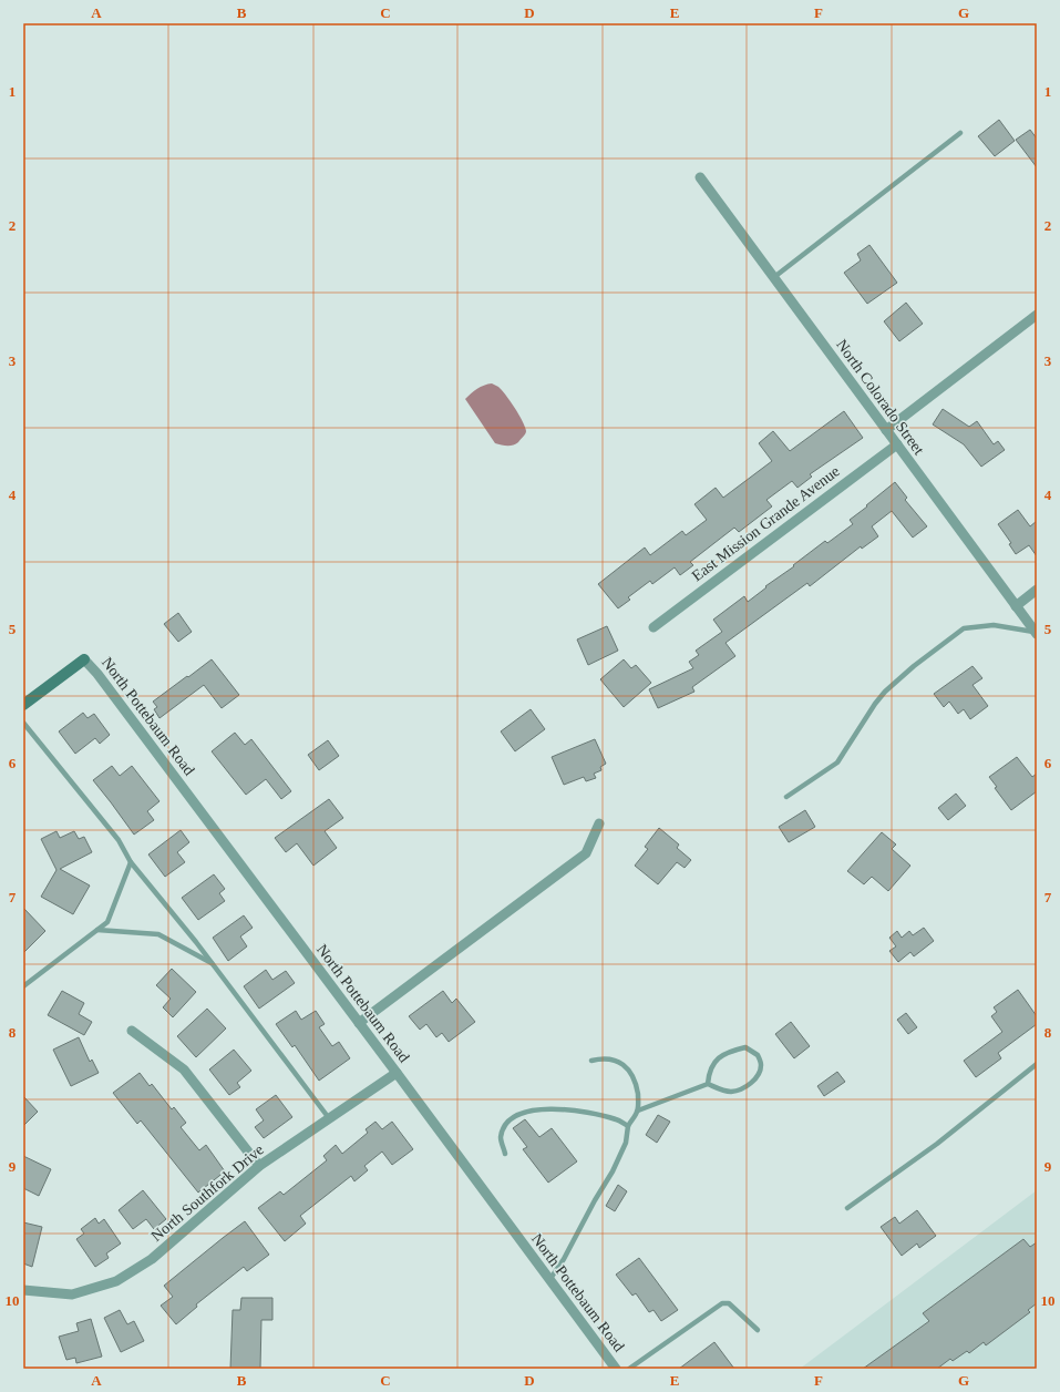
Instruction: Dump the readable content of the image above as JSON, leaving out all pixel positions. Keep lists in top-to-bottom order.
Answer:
{
  "streets": {
    "street": [
      "North Colorado Street",
      "East Mission Grande Avenue",
      "North Pottebaum Road",
      "North Southfork Drive"
    ]
  },
  "crossings": [
    ["North Colorado Street", "East Mission Grande Avenue"],
    ["North Pottebaum Road", "North Southfork Drive"]
  ],
  "grid": {
    "columns": [
      "A",
      "B",
      "C",
      "D",
      "E",
      "F",
      "G"
    ],
    "rows": [
      "1",
      "2",
      "3",
      "4",
      "5",
      "6",
      "7",
      "8",
      "9",
      "10"
    ]
  }
}
